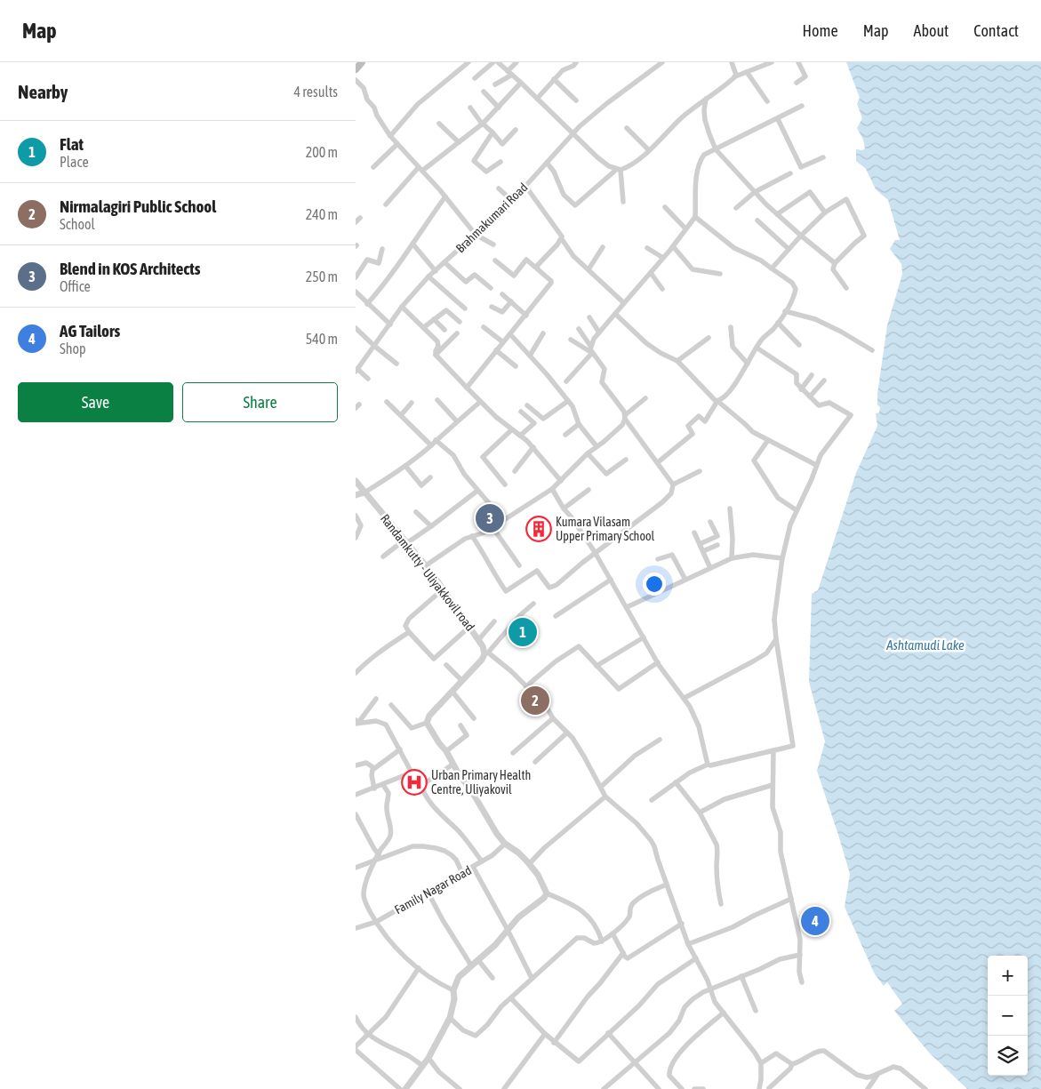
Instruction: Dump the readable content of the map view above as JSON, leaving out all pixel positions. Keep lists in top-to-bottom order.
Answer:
{
  "streets": {
    "street": ["Brahmakumari Road", "Randamkutty - Uliyakkovil road", "Family Nagar Road"]
  },
  "water": ["Ashtamudi Lake"],
  "places": {
    "building": ["Kumara Vilasam Upper Primary School"],
    "hospital": ["Urban Primary Health Centre, Uliyakovil"]
  },
  "page": {
    "header": "Map",
    "nav": [
      "Home",
      "Map",
      "About",
      "Contact"
    ],
    "heading": ["Nearby", "4 results"],
    "list": [
      {
        "mark": "1",
        "name": "Flat",
        "note": "Place",
        "value": "200 m"
      },
      {
        "mark": "2",
        "name": "Nirmalagiri Public School",
        "note": "School",
        "value": "240 m"
      },
      {
        "mark": "3",
        "name": "Blend in KOS Architects",
        "note": "Office",
        "value": "250 m"
      },
      {
        "mark": "4",
        "name": "AG Tailors",
        "note": "Shop",
        "value": "540 m"
      }
    ],
    "buttons": ["Save", "Share"],
    "pins": [
      "3",
      "1",
      "2",
      "4"
    ],
    "map_buttons": ["+", "−"]
  }
}
